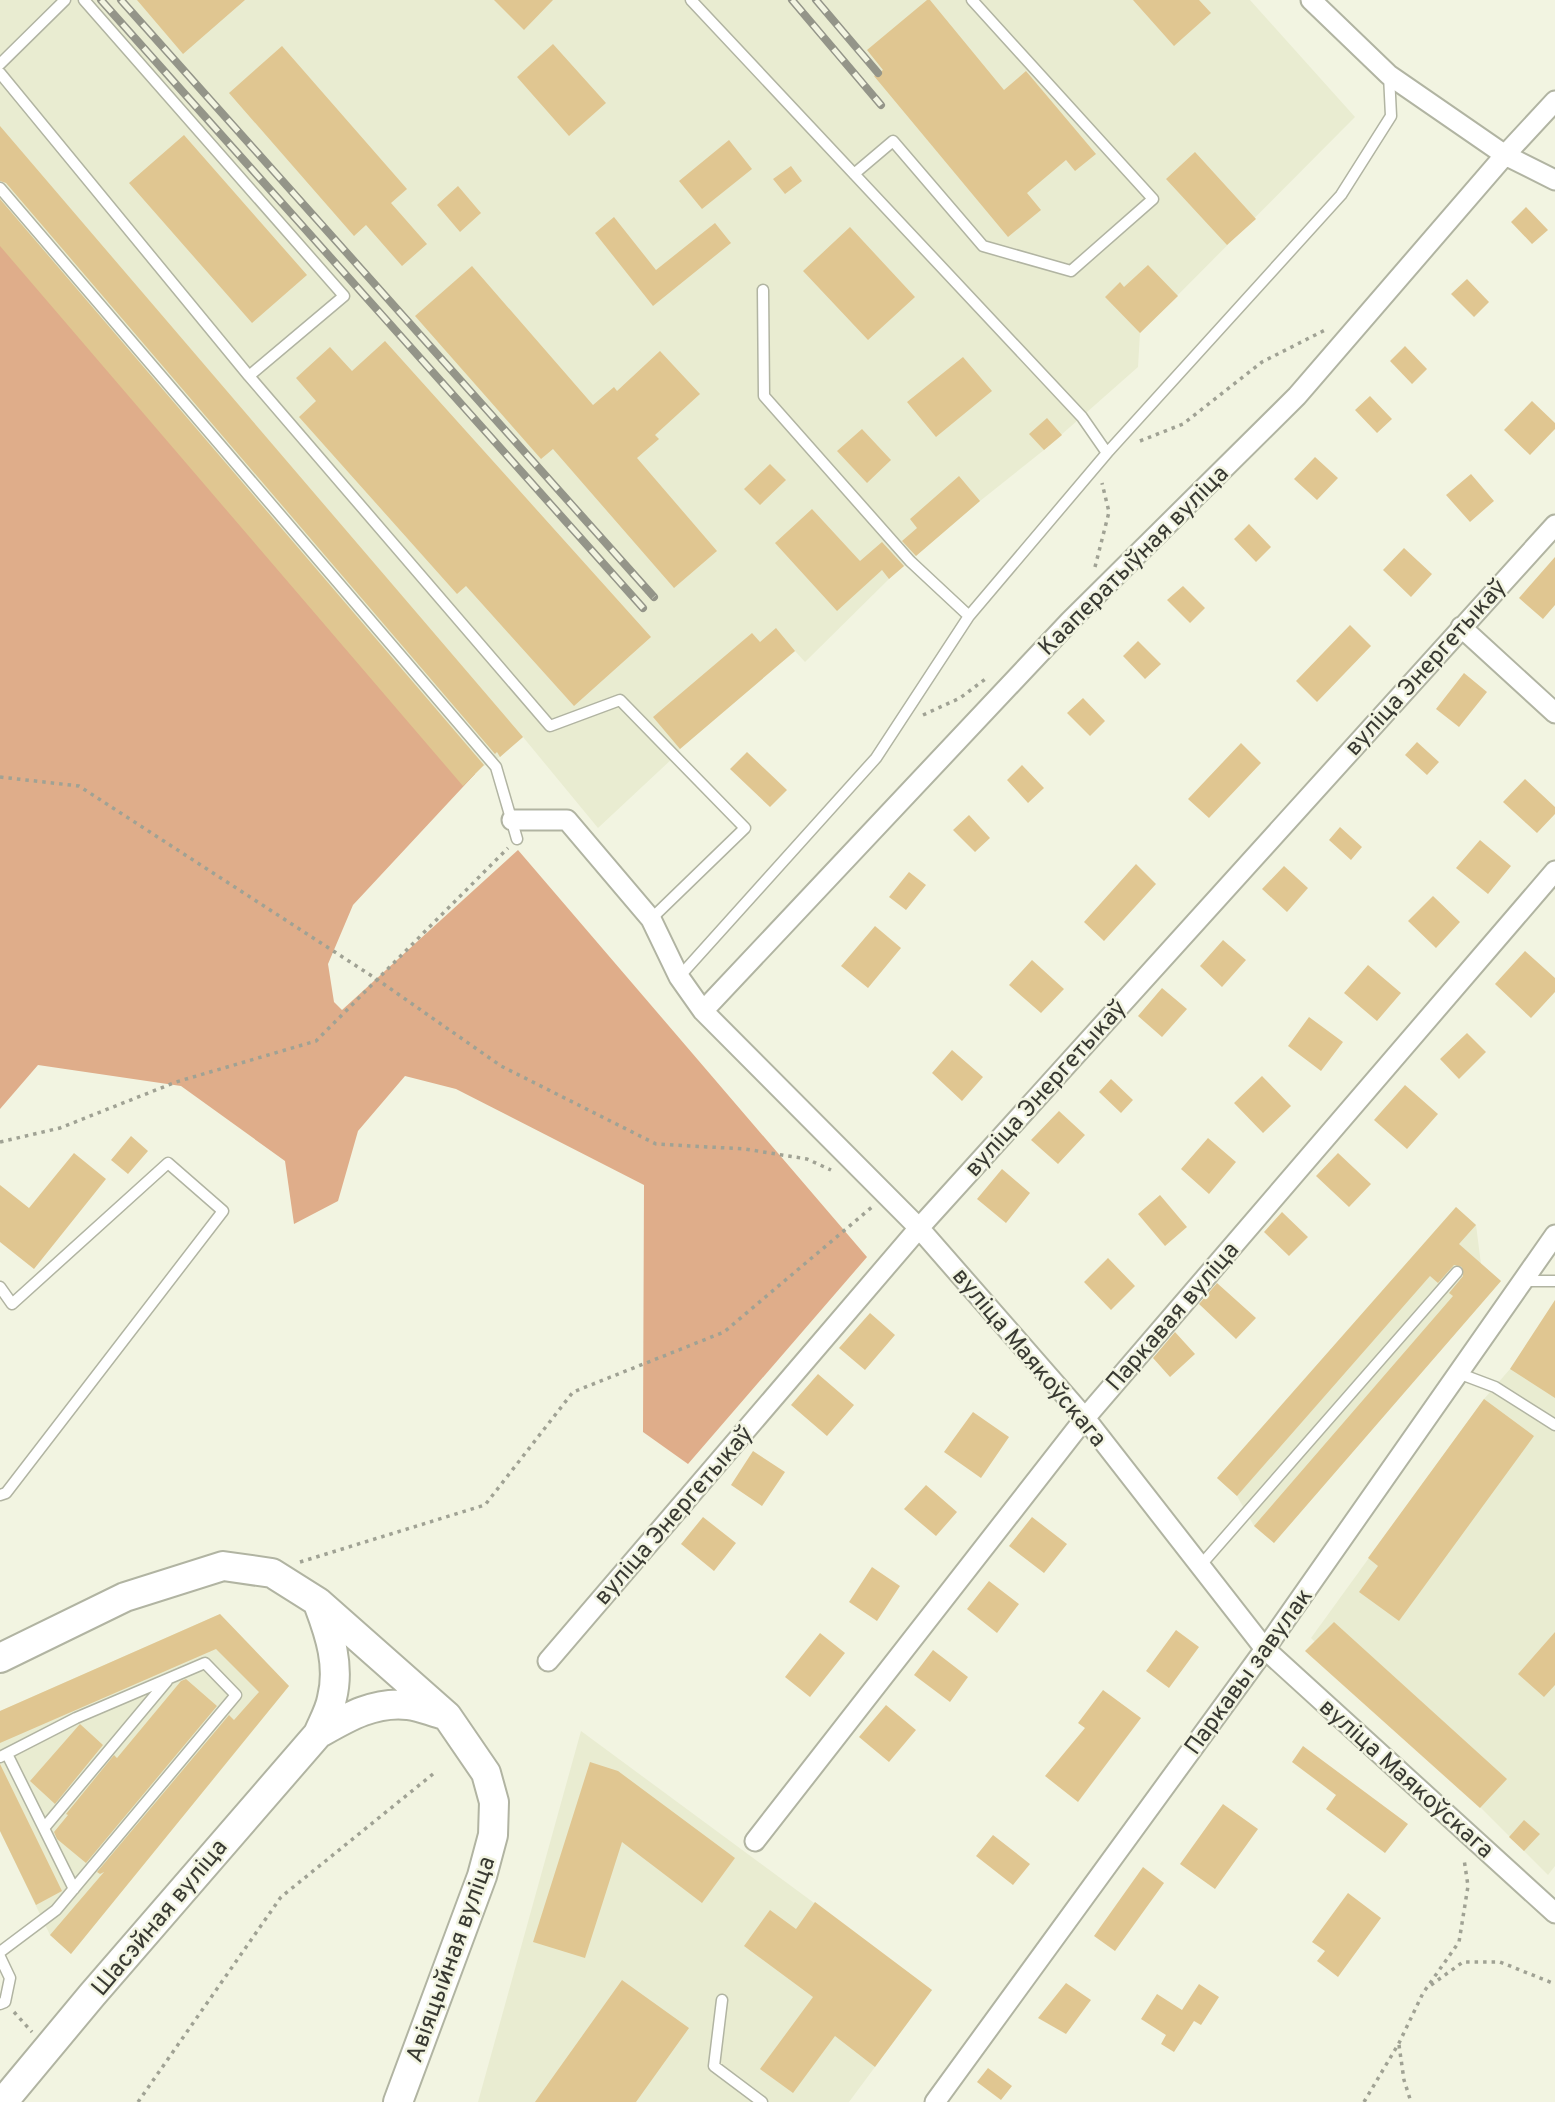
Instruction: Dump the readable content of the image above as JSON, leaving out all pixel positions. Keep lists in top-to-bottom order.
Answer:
{
  "streets": {
    "main road": ["Шасэйная вуліца", "Авіяцыйная вуліца"],
    "street": [
      "Кааператыўная вуліца",
      "вуліца Энергетыкаў",
      "Паркавая вуліца",
      "вуліца Маякоўскага",
      "Паркавы завулак"
    ]
  },
  "crossings": [
    ["Кааператыўная вуліца", "вуліца Маякоўскага"],
    ["вуліца Энергетыкаў", "вуліца Маякоўскага"],
    ["Паркавая вуліца", "вуліца Маякоўскага"],
    ["вуліца Маякоўскага", "Паркавы завулак"]
  ]
}
